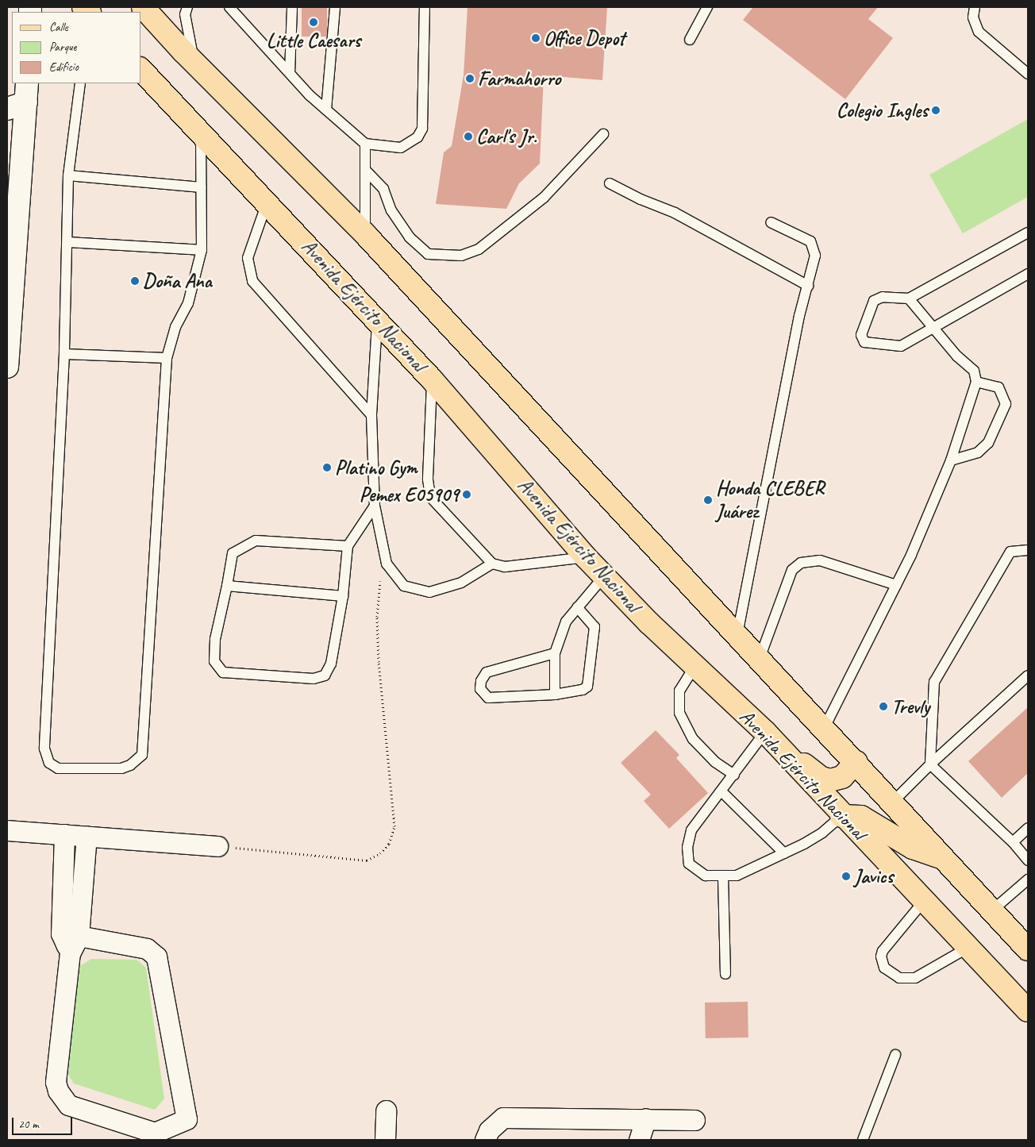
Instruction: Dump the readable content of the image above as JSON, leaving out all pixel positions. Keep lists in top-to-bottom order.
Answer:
{
  "streets": {
    "main road": ["Avenida Ejército Nacional"]
  },
  "places": [
    "Little Caesars",
    "Office Depot",
    "Farmahorro",
    "Colegio Ingles",
    "Carl's Jr.",
    "Doña Ana",
    "Platino Gym",
    "Pemex E05909",
    "Honda CLEBER Juárez",
    "Trevly",
    "Javics"
  ],
  "legend": ["Calle", "Parque", "Edificio"],
  "scale_bar": "20 m"
}
